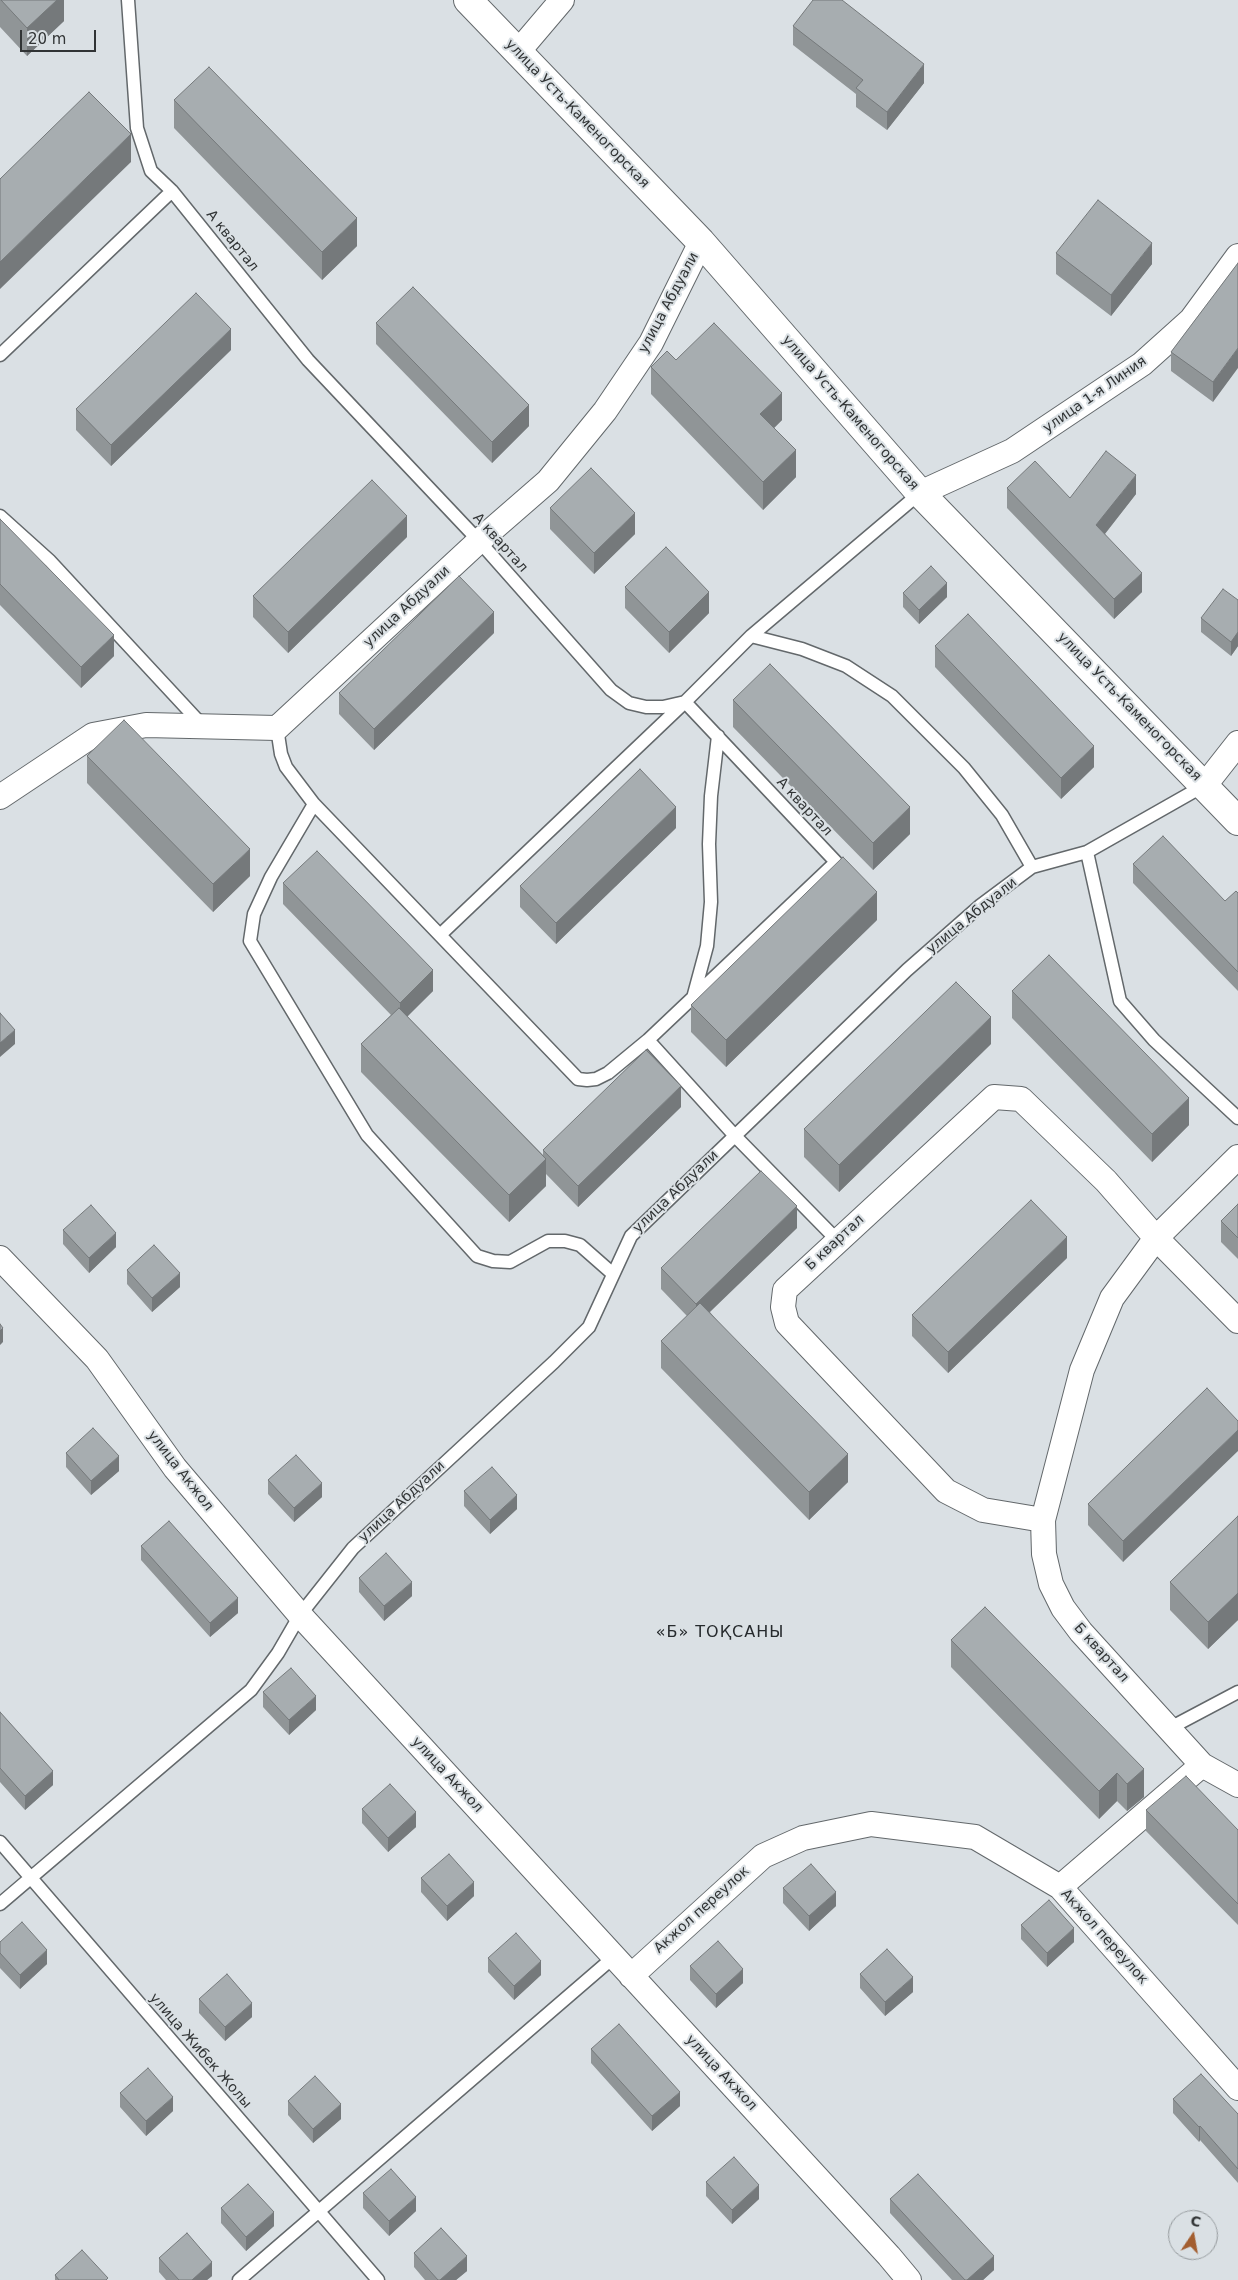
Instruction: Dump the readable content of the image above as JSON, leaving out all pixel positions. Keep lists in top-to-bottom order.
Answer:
{
  "streets": {
    "street": [
      "улица Усть-Каменогорская",
      "улица Абдуали",
      "улица 1-я Линия",
      "Б квартал",
      "улица Акжол",
      "Акжол переулок"
    ],
    "lane": ["А квартал", "улица Жибек Жолы"]
  },
  "crossings": [
    ["улица Усть-Каменогорская", "улица Абдуали"],
    ["улица Усть-Каменогорская", "улица 1-я Линия"],
    ["А квартал", "улица Абдуали"],
    ["улица Абдуали", "улица Акжол"],
    ["улица Абдуали", "улица Жибек Жолы"],
    ["улица Акжол", "Акжол переулок"]
  ],
  "districts": ["«Б» ТОҚСАНЫ"],
  "scale_bar": "20 m",
  "north": "top"
}
